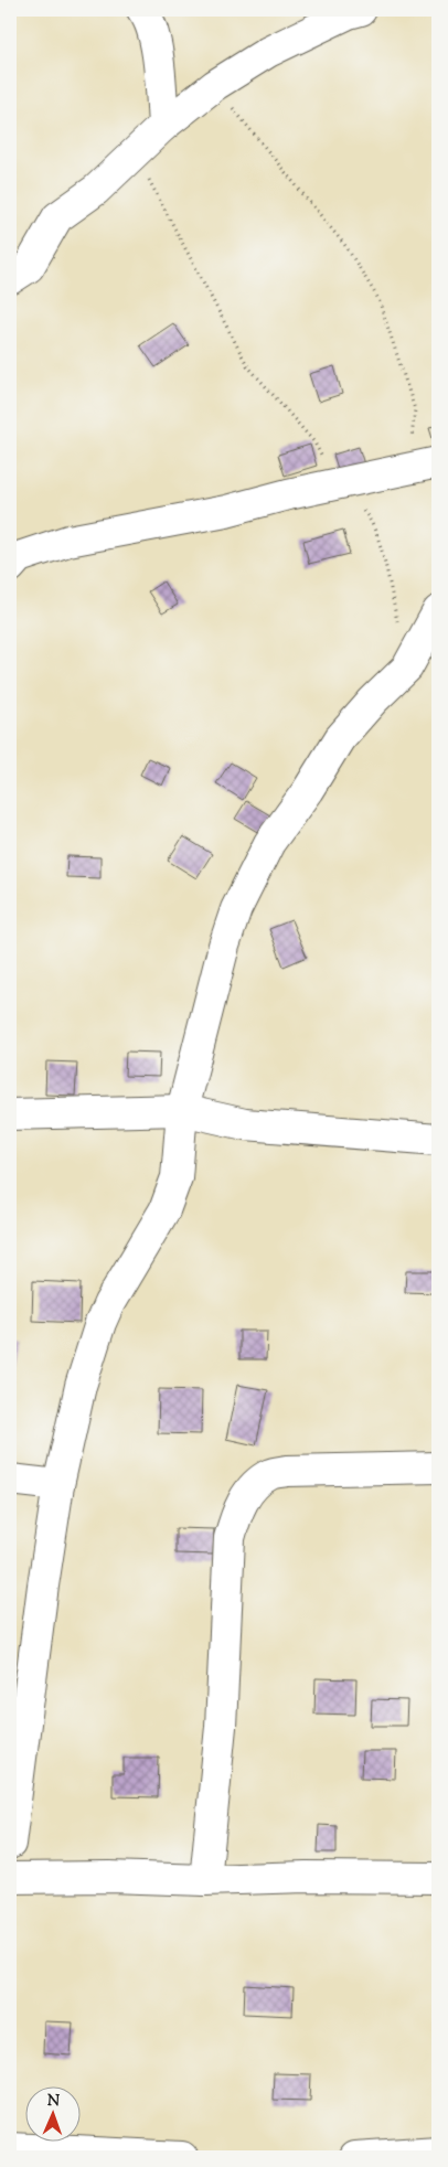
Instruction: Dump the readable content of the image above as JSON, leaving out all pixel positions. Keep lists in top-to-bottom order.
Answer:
{
  "north": "top"
}
